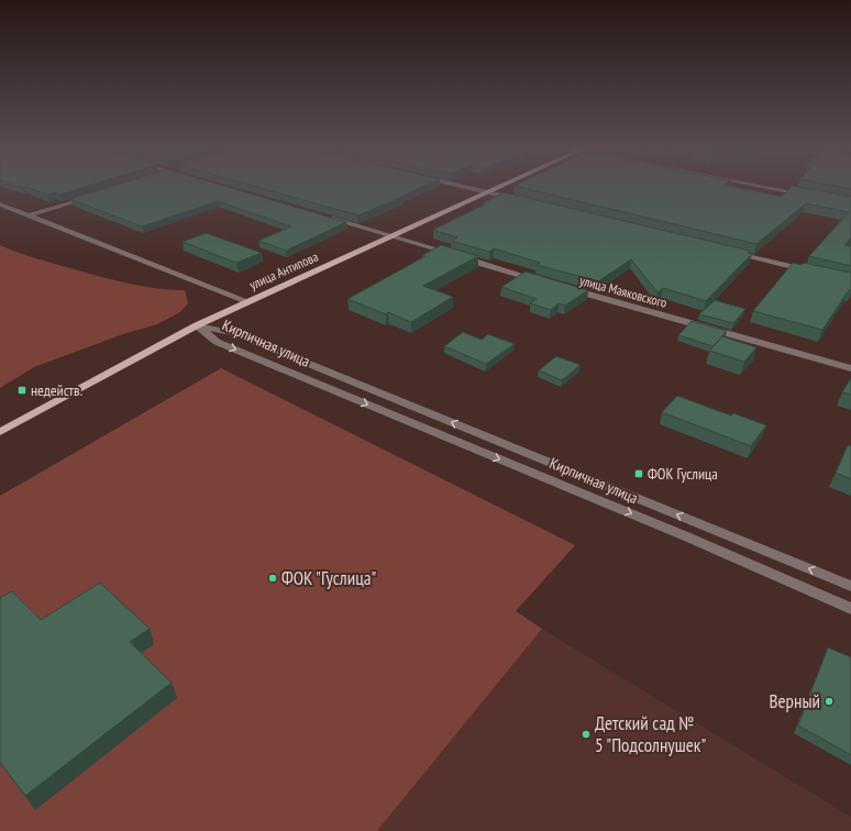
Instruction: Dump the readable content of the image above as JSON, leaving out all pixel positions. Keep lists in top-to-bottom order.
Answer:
{
  "streets": {
    "main road": ["улица Антипова"],
    "street": ["улица Маяковского", "Кирпичная улица"]
  },
  "crossings": [
    ["улица Антипова", "Кирпичная улица"]
  ],
  "places": {
    "transit": ["недейств.", "ФОК Гуслица"],
    "other": ["ФОК \"Гуслица\"", "Верный", "Детский сад № 5 \"Подсолнушек\""]
  }
}
